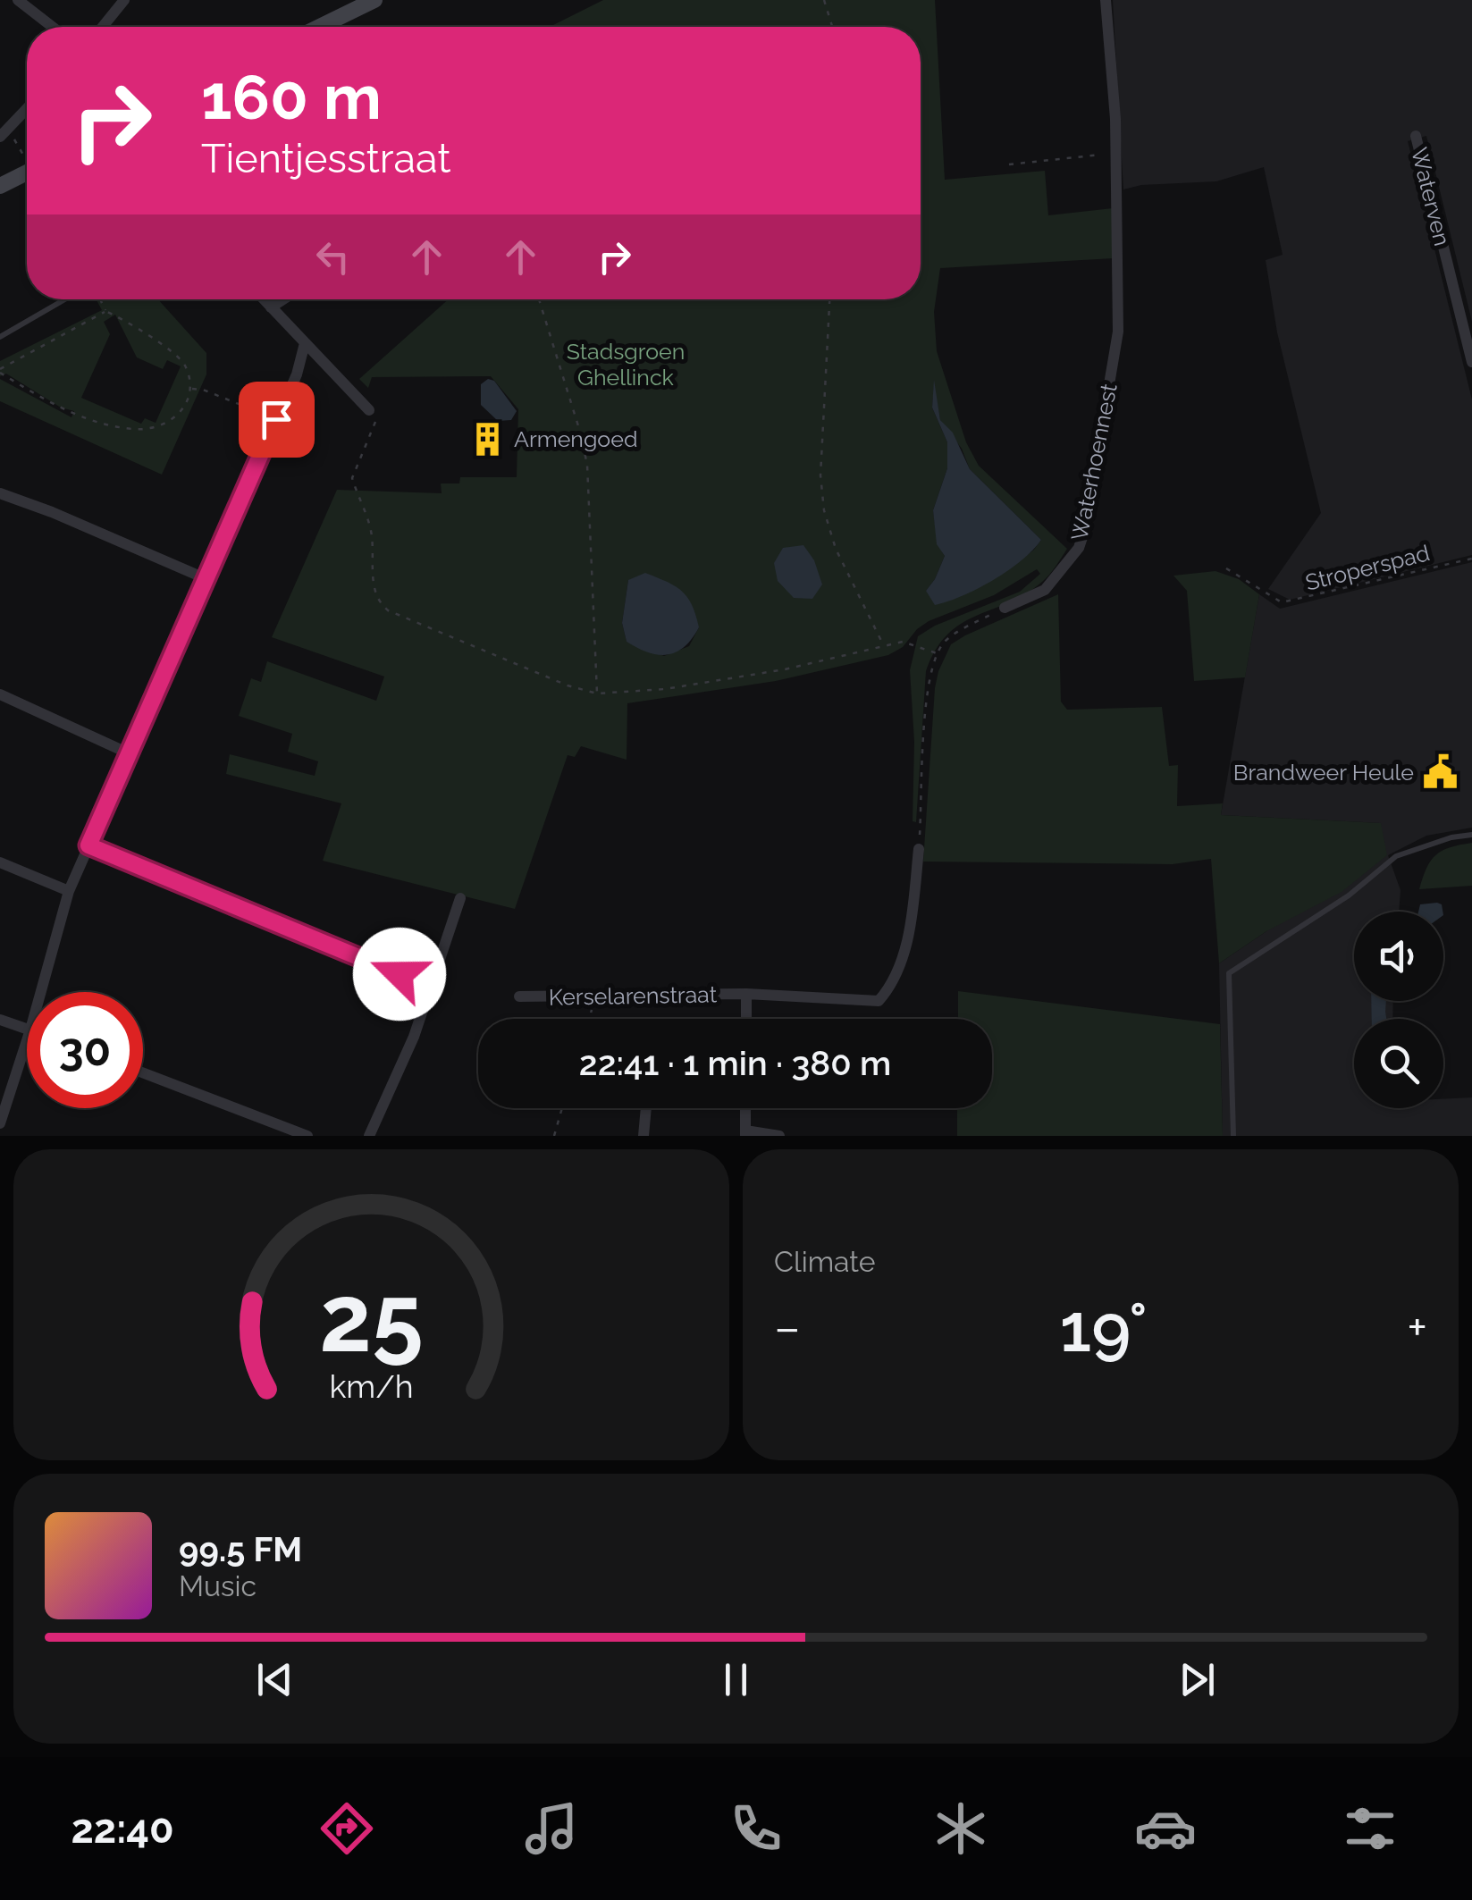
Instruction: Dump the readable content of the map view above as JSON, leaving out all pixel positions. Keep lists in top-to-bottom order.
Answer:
{
  "streets": {
    "street": ["Waterven", "Waterhoennest", "Kerselarenstraat"],
    "path": ["Stroperspad"]
  },
  "parks": ["Stadsgroen Ghellinck"],
  "places": {
    "building": ["Armengoed"],
    "public building": ["Brandweer Heule"]
  },
  "page": {
    "turn": ["160 m", "Tientjesstraat"],
    "limit": "30",
    "trip": "22:41 · 1 min · 380 m",
    "tile": "Climate",
    "heat": ["−", "19°", "+"],
    "song": ["99.5 FM", "Music"],
    "tabs": "22:40",
    "gauge": ["25", "km/h"]
  }
}
